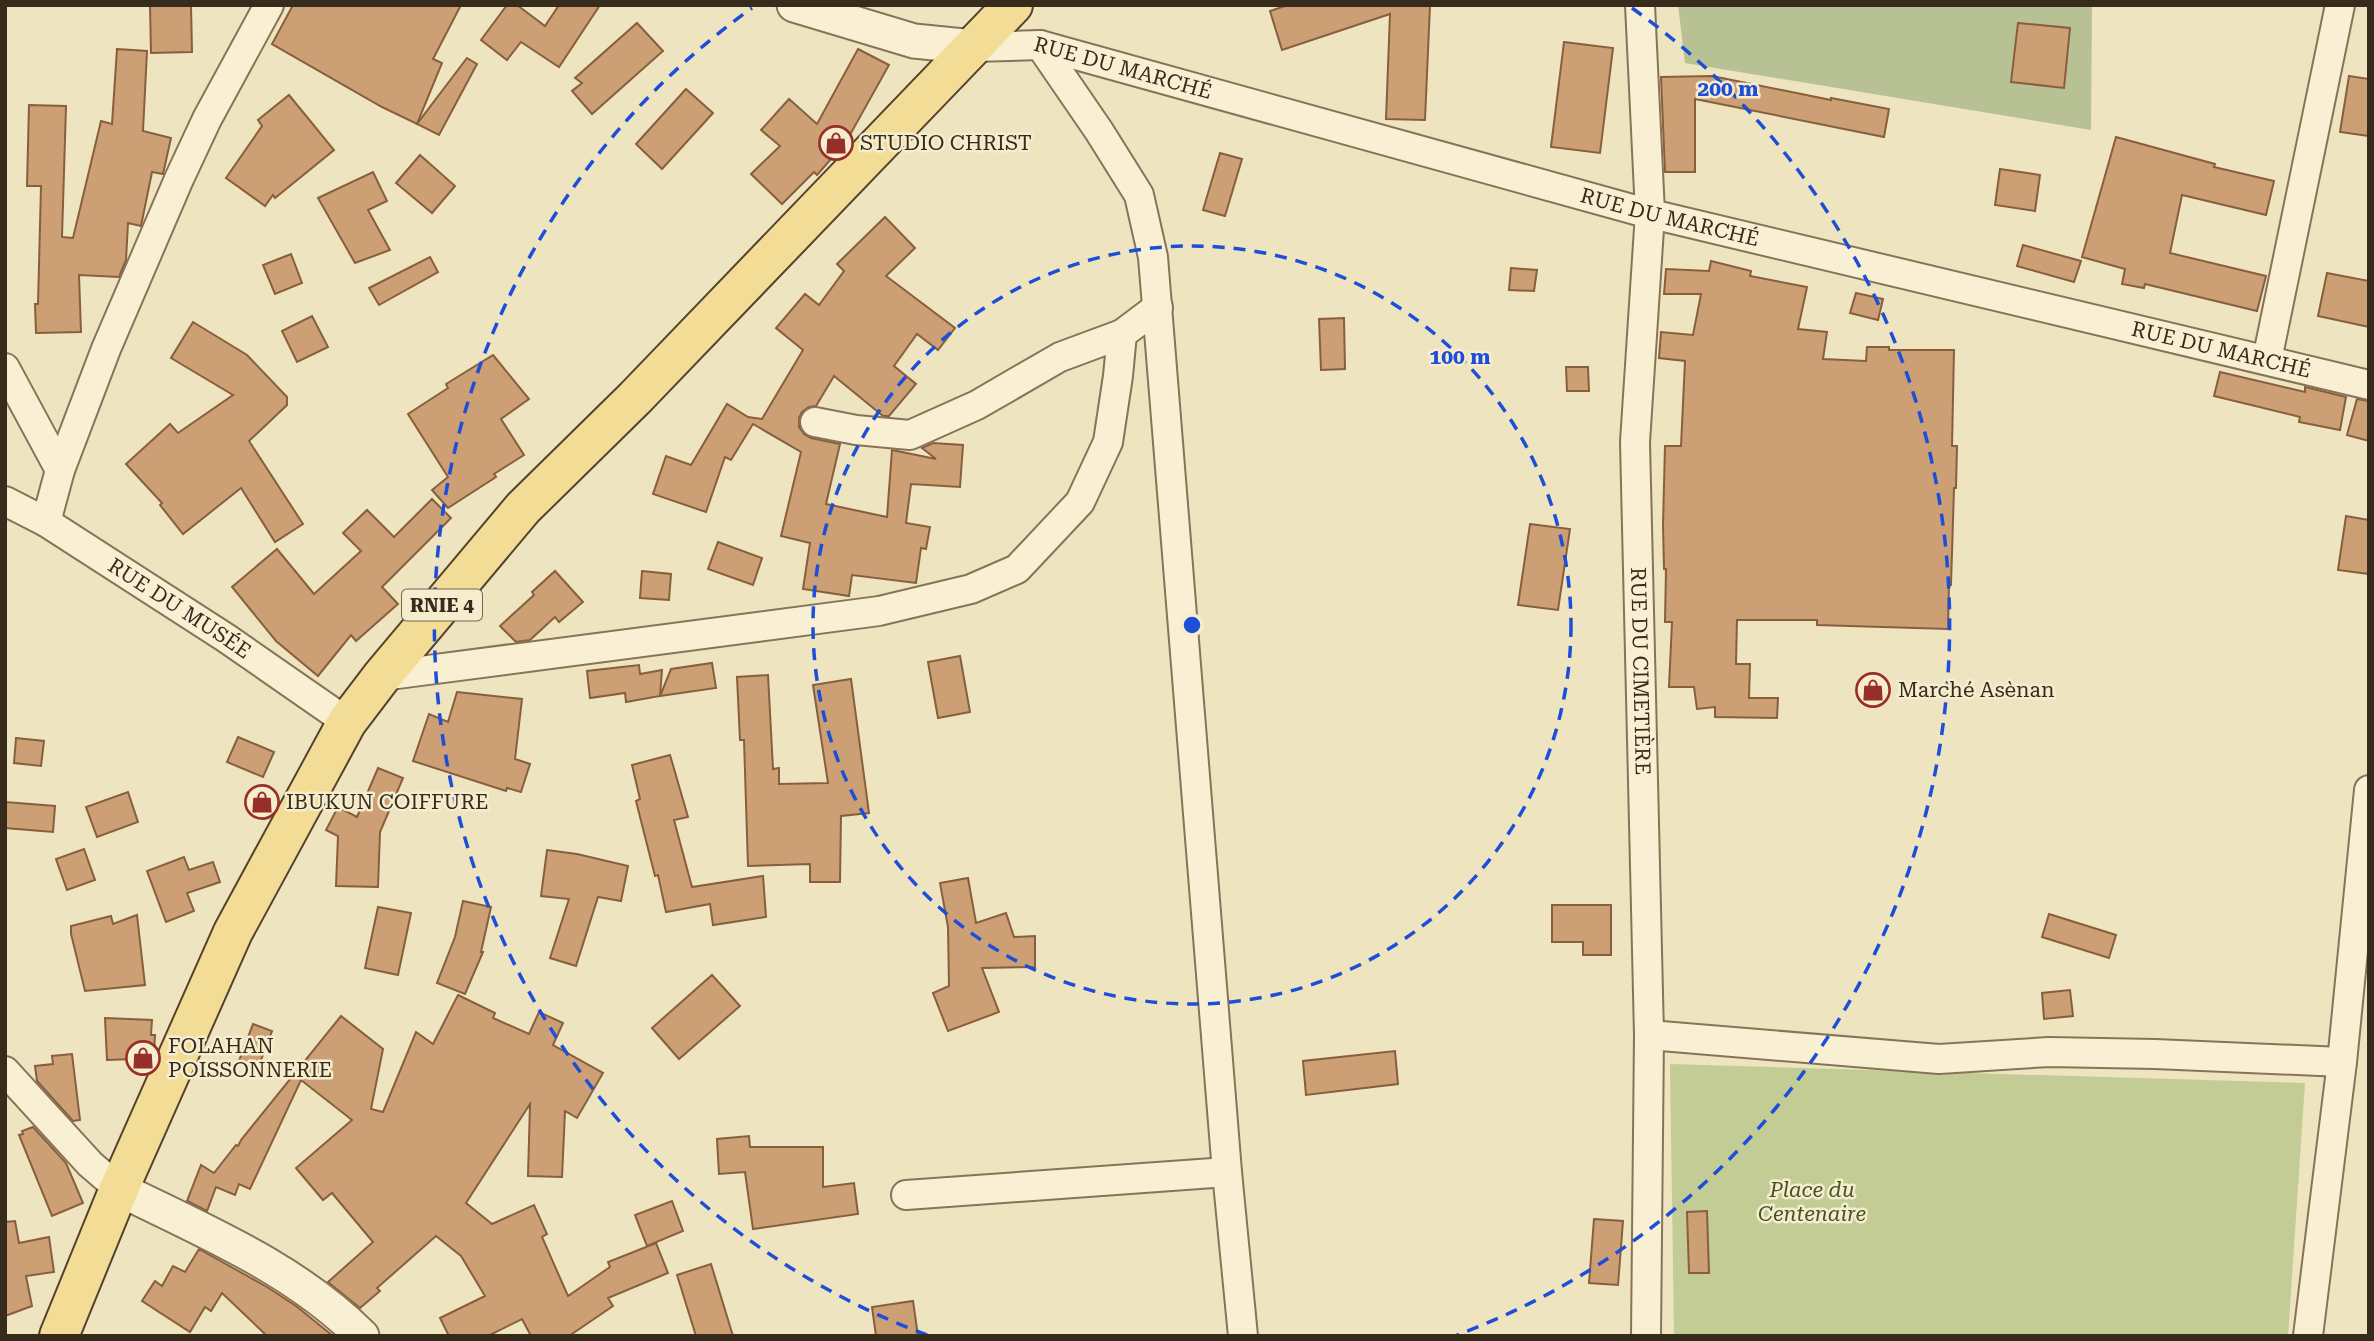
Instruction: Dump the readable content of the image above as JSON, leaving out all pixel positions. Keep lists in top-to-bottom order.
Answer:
{
  "streets": {
    "main road": ["RNIE 4"],
    "street": ["RUE DU MARCHÉ", "RUE DU MUSÉE", "RUE DU CIMETIÈRE"]
  },
  "crossings": [
    ["RUE DU MARCHÉ", "RNIE 4"],
    ["RUE DU MARCHÉ", "RUE DU CIMETIÈRE"],
    ["RNIE 4", "RUE DU MUSÉE"]
  ],
  "parks": ["Place du Centenaire"],
  "places": {
    "shop": [
      "STUDIO CHRIST",
      "Marché Asènan",
      "IBUKUN COIFFURE",
      "FOLAHAN POISSONNERIE"
    ]
  },
  "rings": ["200 m", "100 m"]
}
